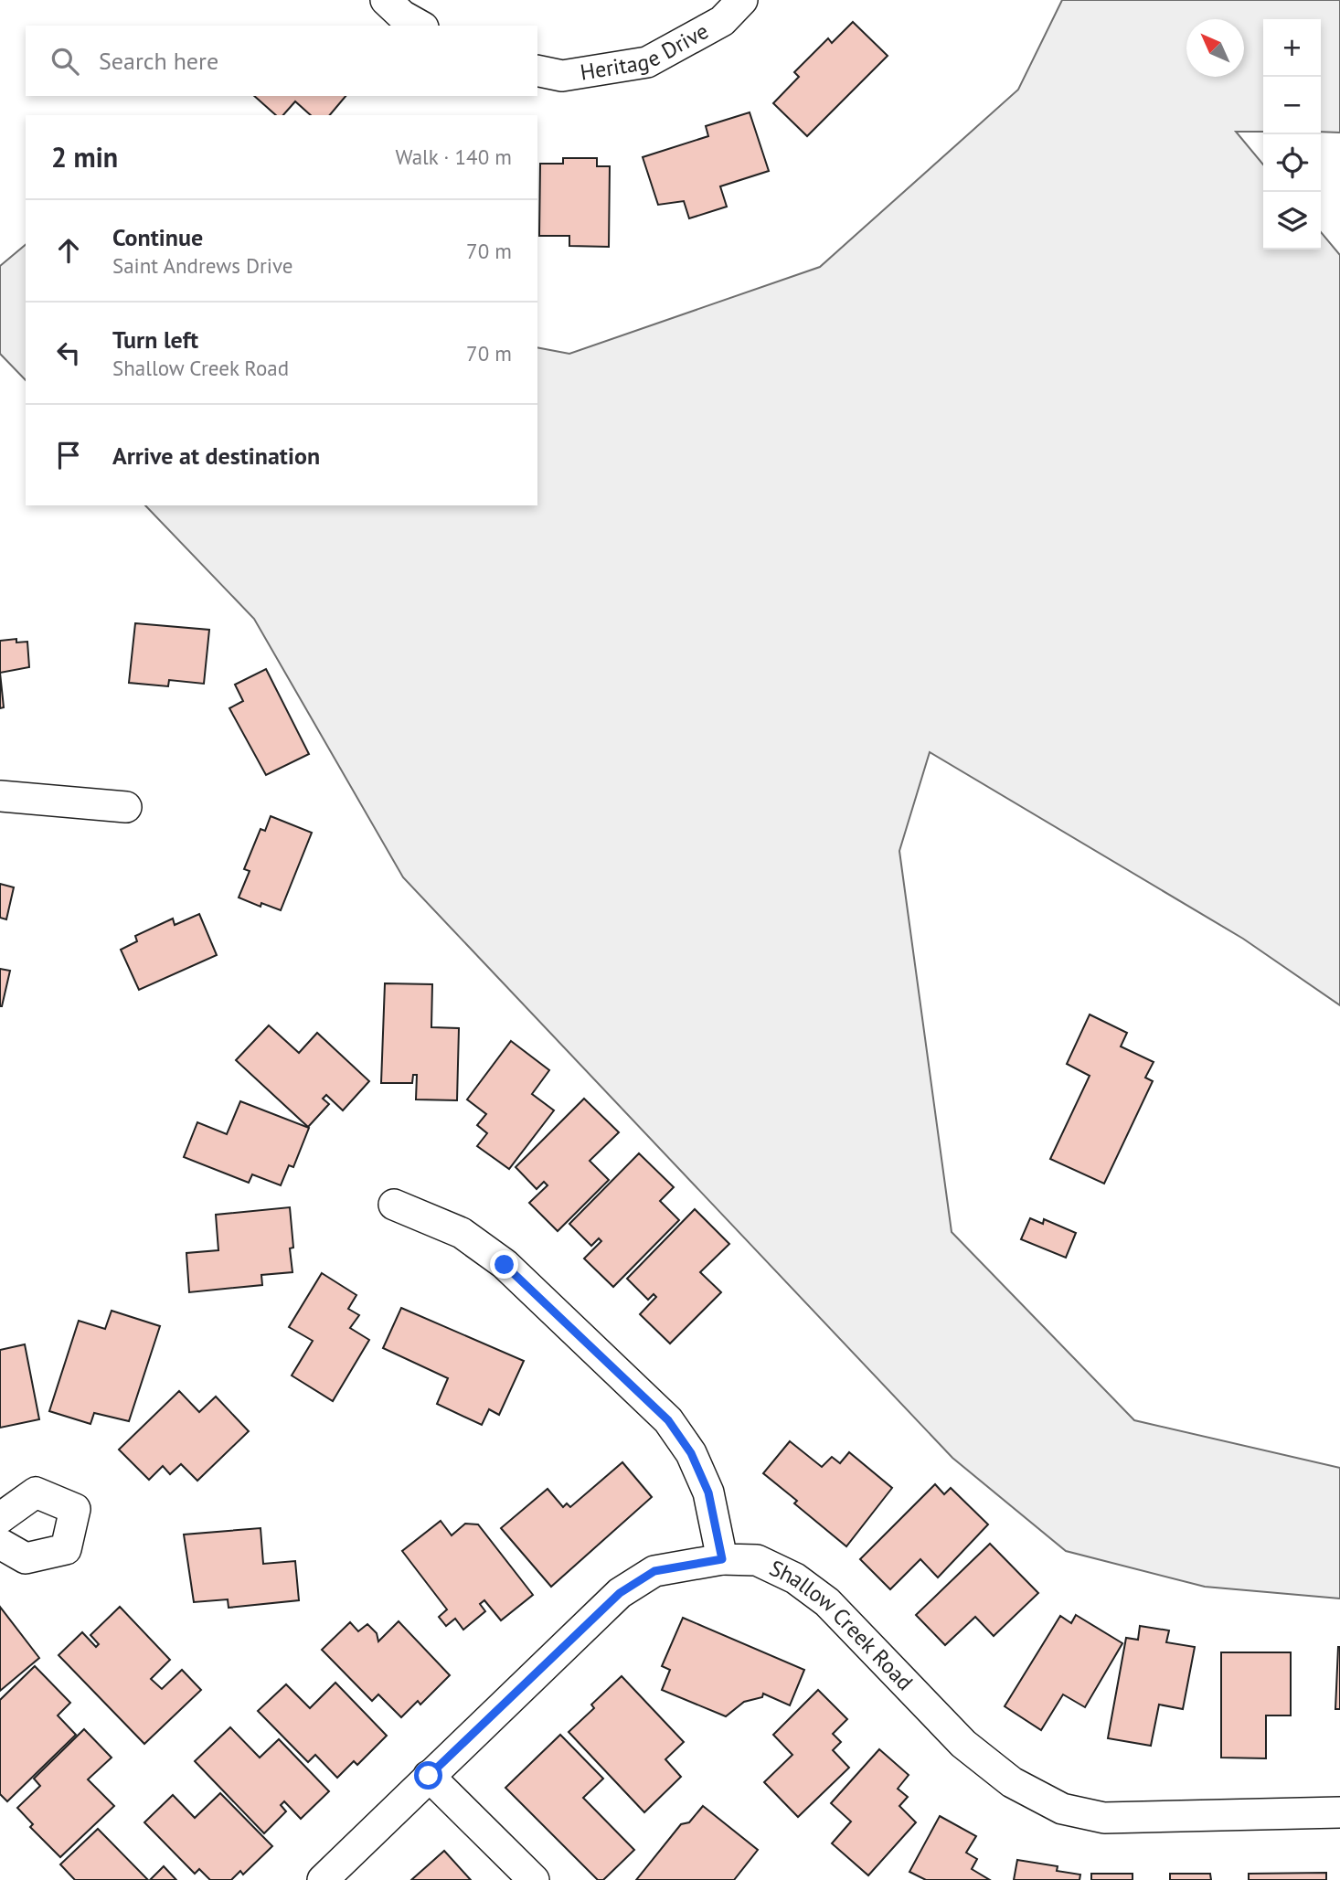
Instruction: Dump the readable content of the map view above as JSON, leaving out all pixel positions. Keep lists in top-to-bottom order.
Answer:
{
  "streets": {
    "street": ["Heritage Drive", "Shallow Creek Road"]
  },
  "north": "top left",
  "page": {
    "map_buttons": ["+", "−"],
    "search": "Search here",
    "heading": ["2 min", "Walk · 140 m"],
    "list": [
      ["Continue", "Saint Andrews Drive", "70 m"],
      ["Turn left", "Shallow Creek Road", "70 m"],
      "Arrive at destination"
    ]
  }
}
